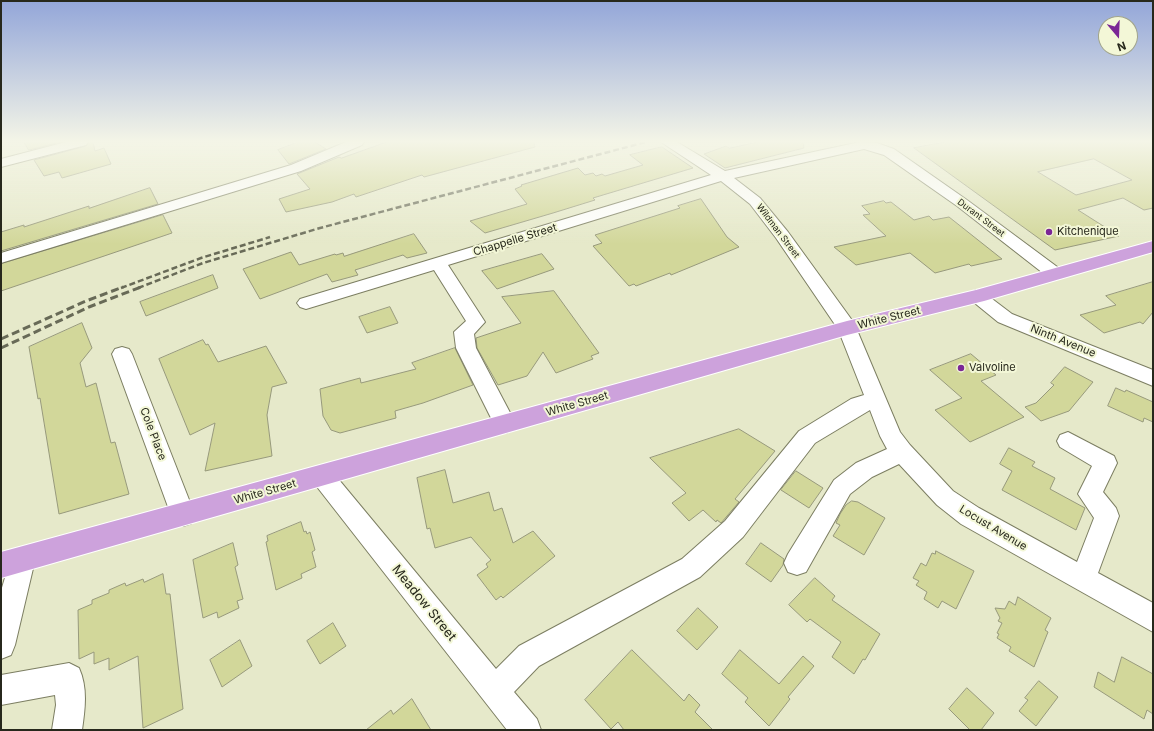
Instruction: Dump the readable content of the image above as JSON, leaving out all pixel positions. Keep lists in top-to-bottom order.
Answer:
{
  "streets": {
    "main road": ["White Street"],
    "street": [
      "Durant Street",
      "Wildman Street",
      "Chappelle Street",
      "Ninth Avenue",
      "Cole Place",
      "Locust Avenue",
      "Meadow Street"
    ]
  },
  "crossings": [
    ["Durant Street", "White Street"],
    ["Wildman Street", "Chappelle Street"],
    ["Wildman Street", "White Street"],
    ["Wildman Street", "Locust Avenue"],
    ["White Street", "Ninth Avenue"],
    ["White Street", "Cole Place"],
    ["White Street", "Locust Avenue"],
    ["White Street", "Meadow Street"]
  ],
  "places": ["Kitchenique", "Valvoline"],
  "north": "bottom"
}
